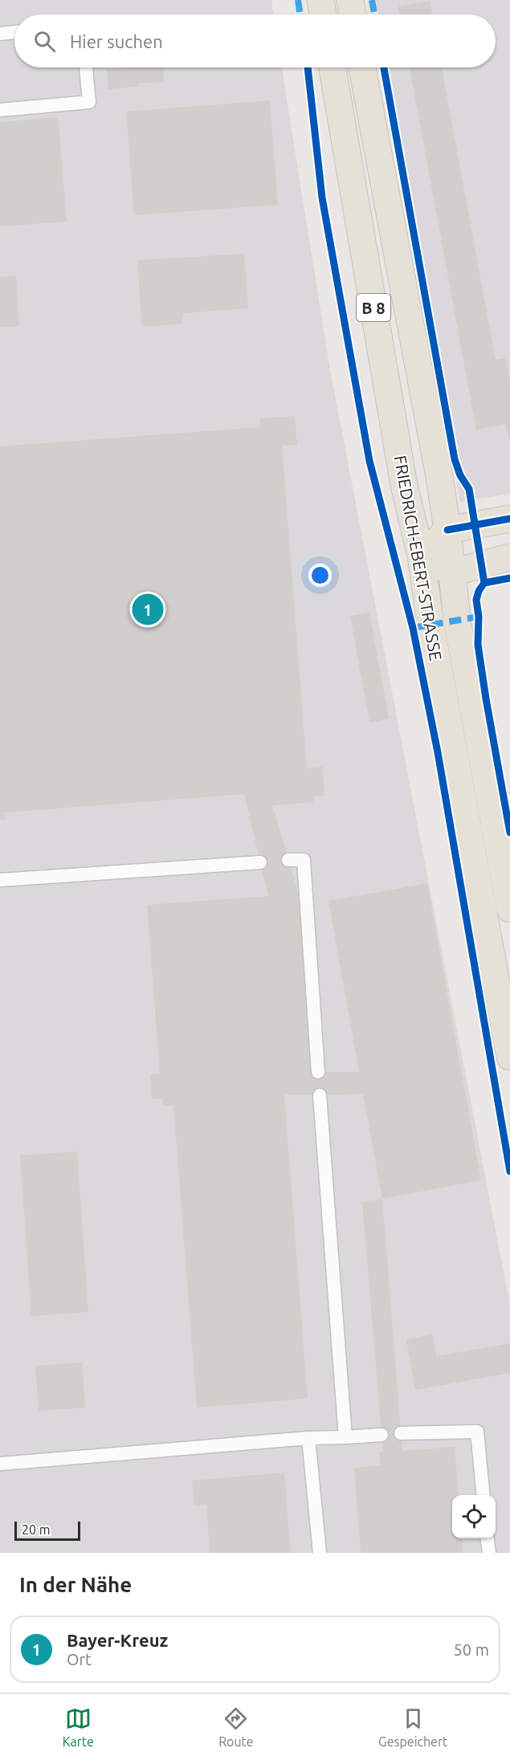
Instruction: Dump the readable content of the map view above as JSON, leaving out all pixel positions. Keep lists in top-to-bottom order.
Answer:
{
  "streets": {
    "main road": ["B 8", "FRIEDRICH-EBERT-STRASSE"]
  },
  "scale_bar": "20 m",
  "page": {
    "search": "Hier suchen",
    "pins": "1",
    "scale": "20 m",
    "heading": "In der Nähe",
    "list": [
      {
        "mark": "1",
        "name": "Bayer-Kreuz",
        "note": "Ort",
        "value": "50 m"
      }
    ],
    "nav": ["Karte", "Route", "Gespeichert"]
  }
}
